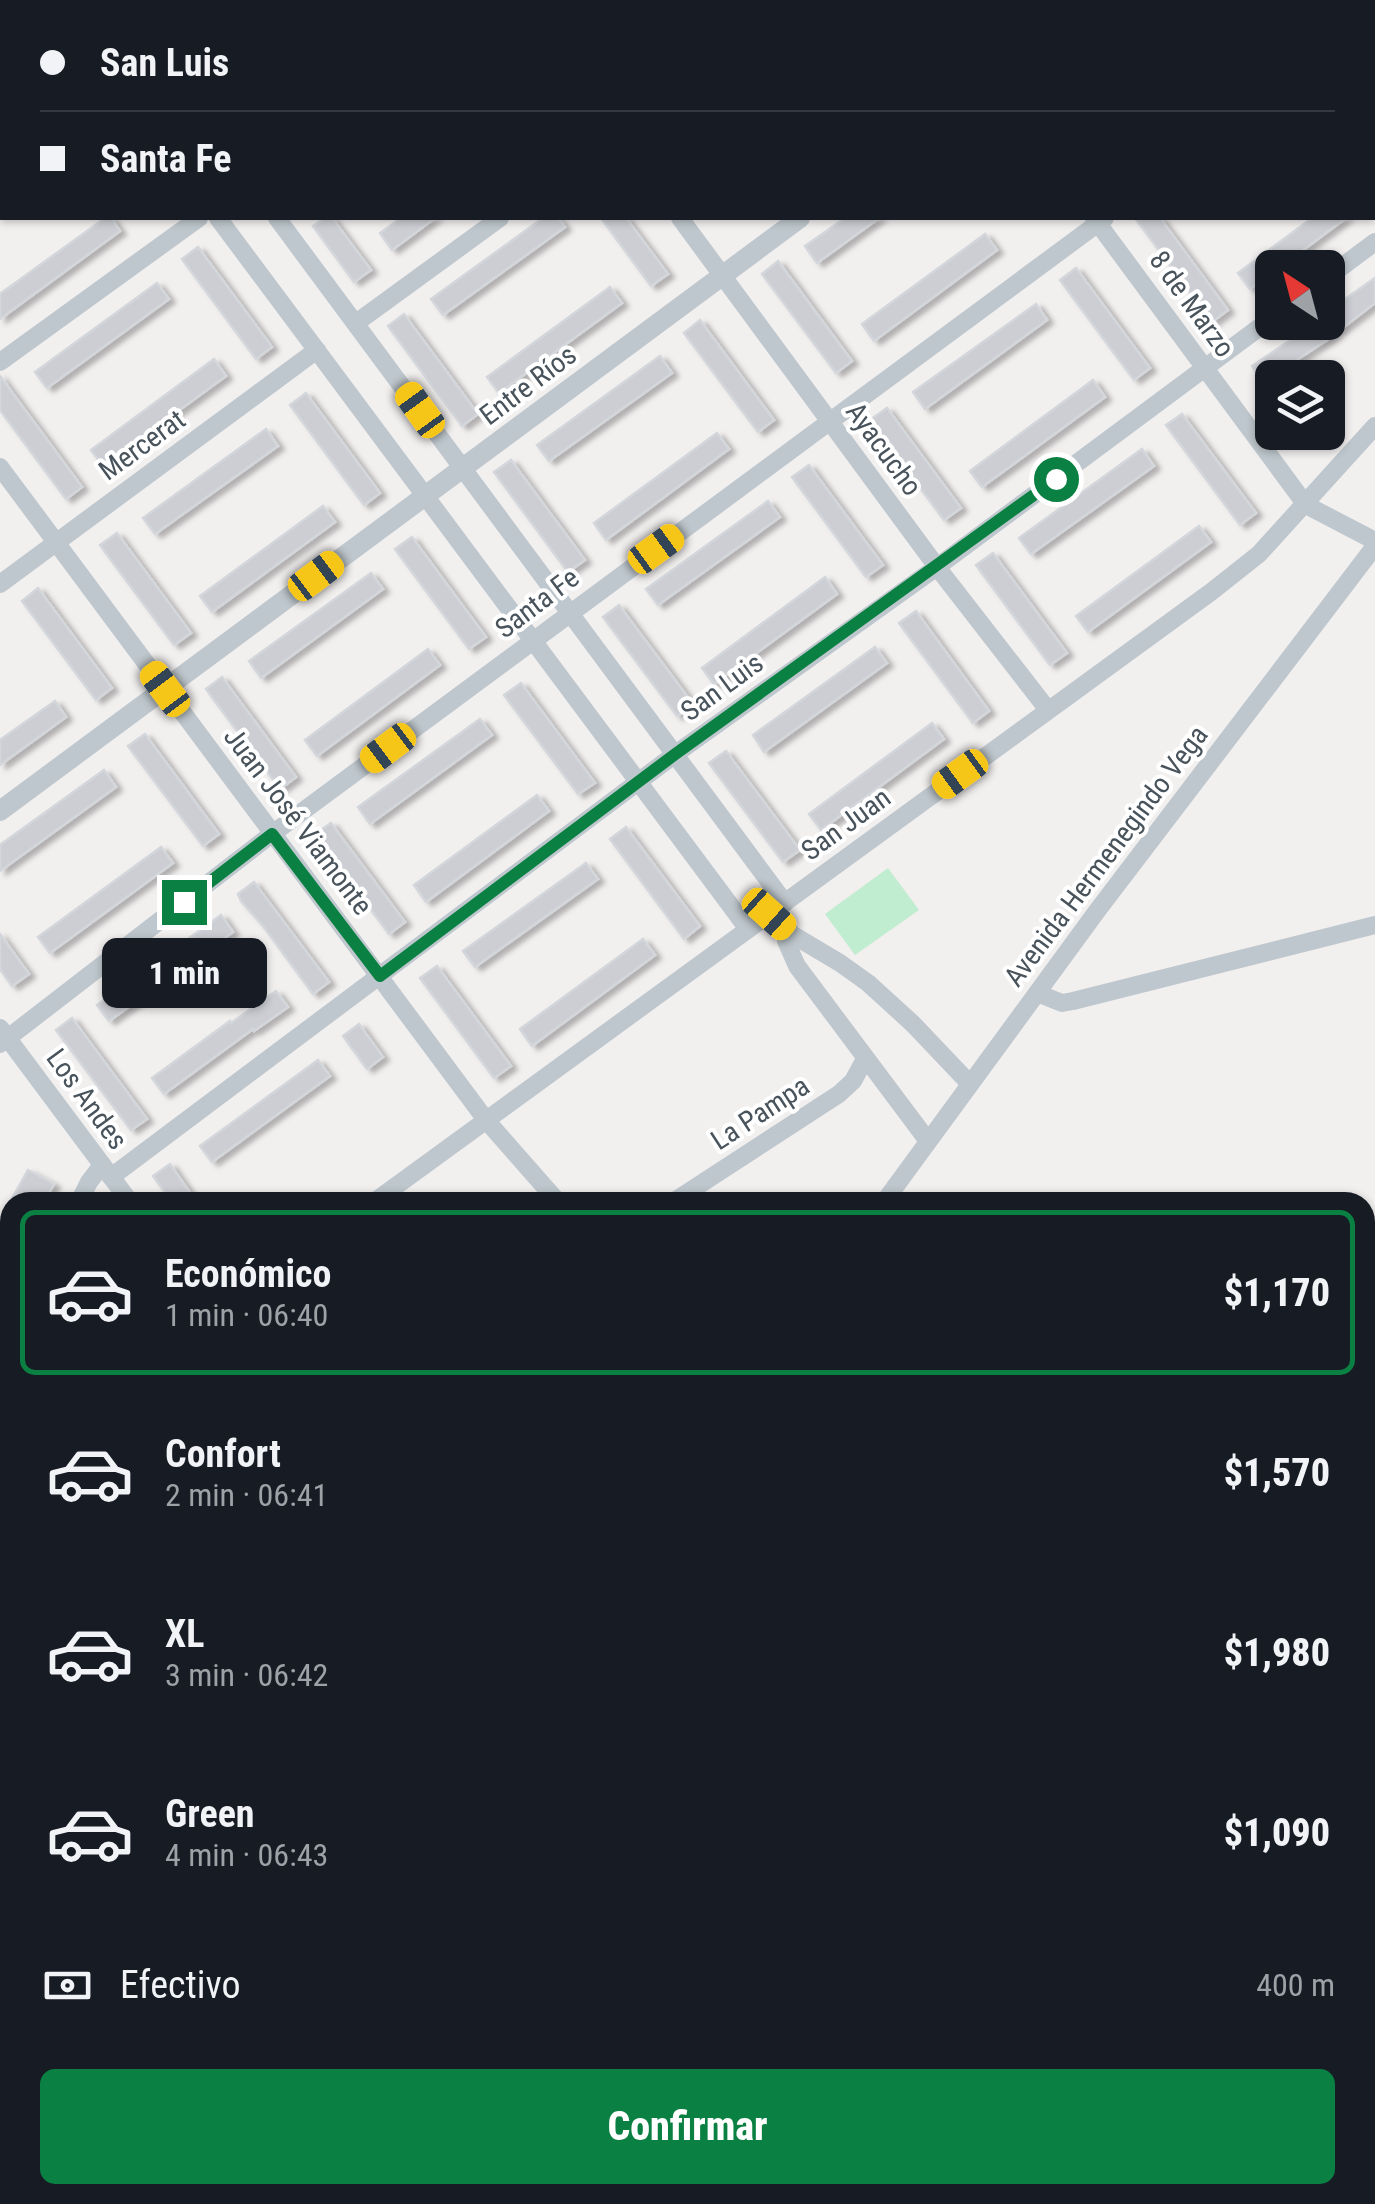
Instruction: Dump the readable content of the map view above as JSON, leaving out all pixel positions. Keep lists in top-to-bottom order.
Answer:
{
  "streets": {
    "street": [
      "8 de Marzo",
      "Entre Ríos",
      "Mercerat",
      "Ayacucho",
      "Santa Fe",
      "San Luis",
      "Juan José Viamonte",
      "San Juan",
      "Avenida Hermenegindo Vega",
      "Los Andes",
      "La Pampa"
    ]
  },
  "crossings": [
    ["8 de Marzo", "San Luis"],
    ["8 de Marzo", "San Juan"],
    ["8 de Marzo", "Avenida Hermenegindo Vega"],
    ["Entre Ríos", "Ayacucho"],
    ["Entre Ríos", "Juan José Viamonte"],
    ["Mercerat", "Juan José Viamonte"],
    ["Ayacucho", "Santa Fe"],
    ["Ayacucho", "San Luis"],
    ["Ayacucho", "San Juan"],
    ["Santa Fe", "Juan José Viamonte"],
    ["Santa Fe", "Los Andes"],
    ["San Luis", "Juan José Viamonte"],
    ["San Luis", "Los Andes"],
    ["Juan José Viamonte", "San Juan"]
  ],
  "north": "top left",
  "page": {
    "banner": ["San Luis", "Santa Fe"],
    "bubble": "1 min",
    "list": [
      {
        "name": "Económico",
        "note": "1 min · 06:40",
        "value": "$1,170"
      },
      {
        "name": "Confort",
        "note": "2 min · 06:41",
        "value": "$1,570"
      },
      {
        "name": "XL",
        "note": "3 min · 06:42",
        "value": "$1,980"
      },
      {
        "name": "Green",
        "note": "4 min · 06:43",
        "value": "$1,090"
      }
    ],
    "pay": ["Efectivo", "400 m"],
    "buttons": "Confirmar"
  }
}
